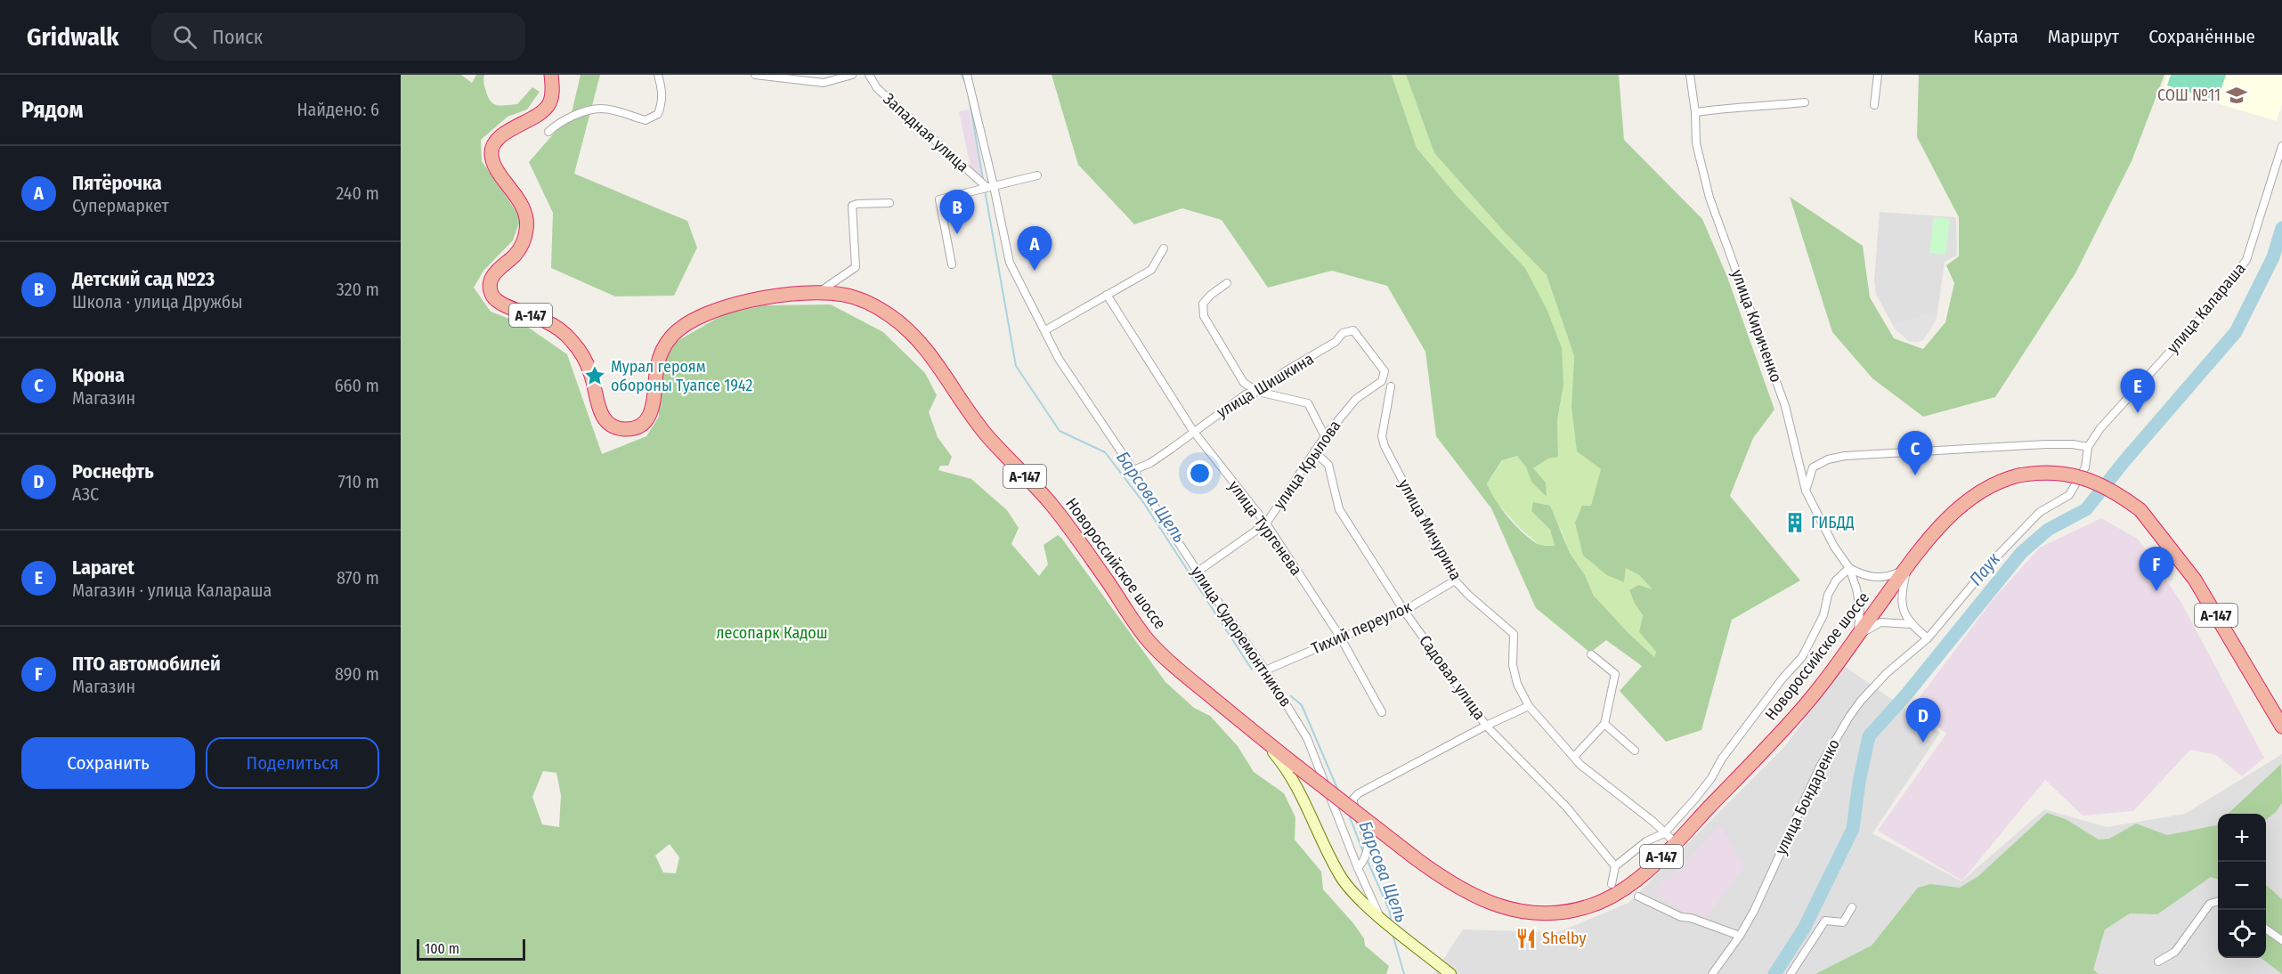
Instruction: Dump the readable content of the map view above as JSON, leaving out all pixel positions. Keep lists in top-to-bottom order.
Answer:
{
  "streets": {
    "highway": ["А-147", "Новороссийское шоссе"],
    "street": [
      "Западная улица",
      "улица Калараша",
      "улица Кириченко",
      "улица Шишкина",
      "улица Крылова",
      "улица Тургенева",
      "улица Мичурина",
      "Тихий переулок",
      "улица Судоремонтников",
      "Садовая улица",
      "улица Бондаренко"
    ]
  },
  "crossings": [
    ["Западная улица", "улица Судоремонтников"],
    ["улица Калараша", "улица Бондаренко"],
    ["улица Кириченко", "Новороссийское шоссе"],
    ["улица Шишкина", "улица Крылова"],
    ["улица Шишкина", "улица Тургенева"],
    ["улица Шишкина", "улица Судоремонтников"],
    ["улица Крылова", "улица Тургенева"],
    ["улица Крылова", "улица Судоремонтников"],
    ["улица Крылова", "Садовая улица"],
    ["улица Тургенева", "Тихий переулок"],
    ["улица Мичурина", "Новороссийское шоссе"],
    ["улица Мичурина", "Тихий переулок"],
    ["Новороссийское шоссе", "улица Судоремонтников"],
    ["Тихий переулок", "улица Судоремонтников"],
    ["Тихий переулок", "Садовая улица"]
  ],
  "water": ["Барсова Щель", "Паук"],
  "parks": ["лесопарк Кадош"],
  "places": {
    "school or university": ["СОШ №11"],
    "place": ["Мурал героям обороны Туапсе 1942"],
    "building": ["ГИБДД"],
    "restaurant": ["Shelby"]
  },
  "scale_bar": "100 m",
  "page": {
    "header": "Gridwalk",
    "search": "Поиск",
    "nav": ["Карта", "Маршрут", "Сохранённые"],
    "heading": ["Рядом", "Найдено: 6"],
    "list": [
      {
        "mark": "A",
        "name": "Пятёрочка",
        "note": "Супермаркет",
        "value": "240 m"
      },
      {
        "mark": "B",
        "name": "Детский сад №23",
        "note": "Школа · улица Дружбы",
        "value": "320 m"
      },
      {
        "mark": "C",
        "name": "Крона",
        "note": "Магазин",
        "value": "660 m"
      },
      {
        "mark": "D",
        "name": "Роснефть",
        "note": "АЗС",
        "value": "710 m"
      },
      {
        "mark": "E",
        "name": "Laparet",
        "note": "Магазин · улица Калараша",
        "value": "870 m"
      },
      {
        "mark": "F",
        "name": "ПТО автомобилей",
        "note": "Магазин",
        "value": "890 m"
      }
    ],
    "pins": [
      "B",
      "A",
      "E",
      "C",
      "F",
      "D"
    ],
    "buttons": ["Сохранить", "Поделиться"],
    "map_buttons": ["+", "−"],
    "scale": "100 m"
  }
}
